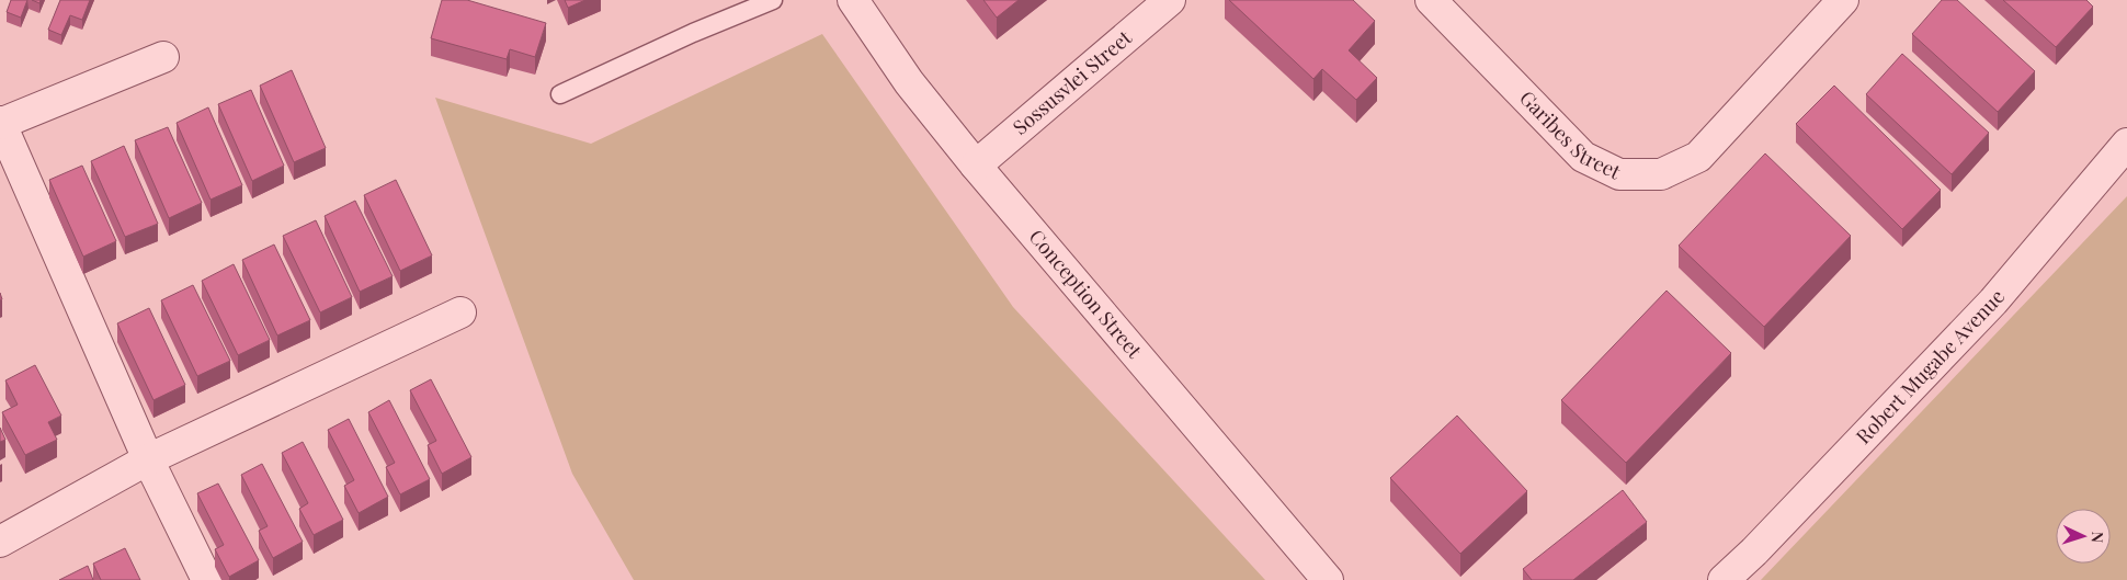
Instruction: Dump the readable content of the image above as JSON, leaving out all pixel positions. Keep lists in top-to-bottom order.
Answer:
{
  "streets": {
    "street": [
      "Sossusvlei Street",
      "Garibes Street",
      "Conception Street",
      "Robert Mugabe Avenue"
    ]
  },
  "crossings": [
    ["Sossusvlei Street", "Conception Street"]
  ],
  "north": "right"
}
